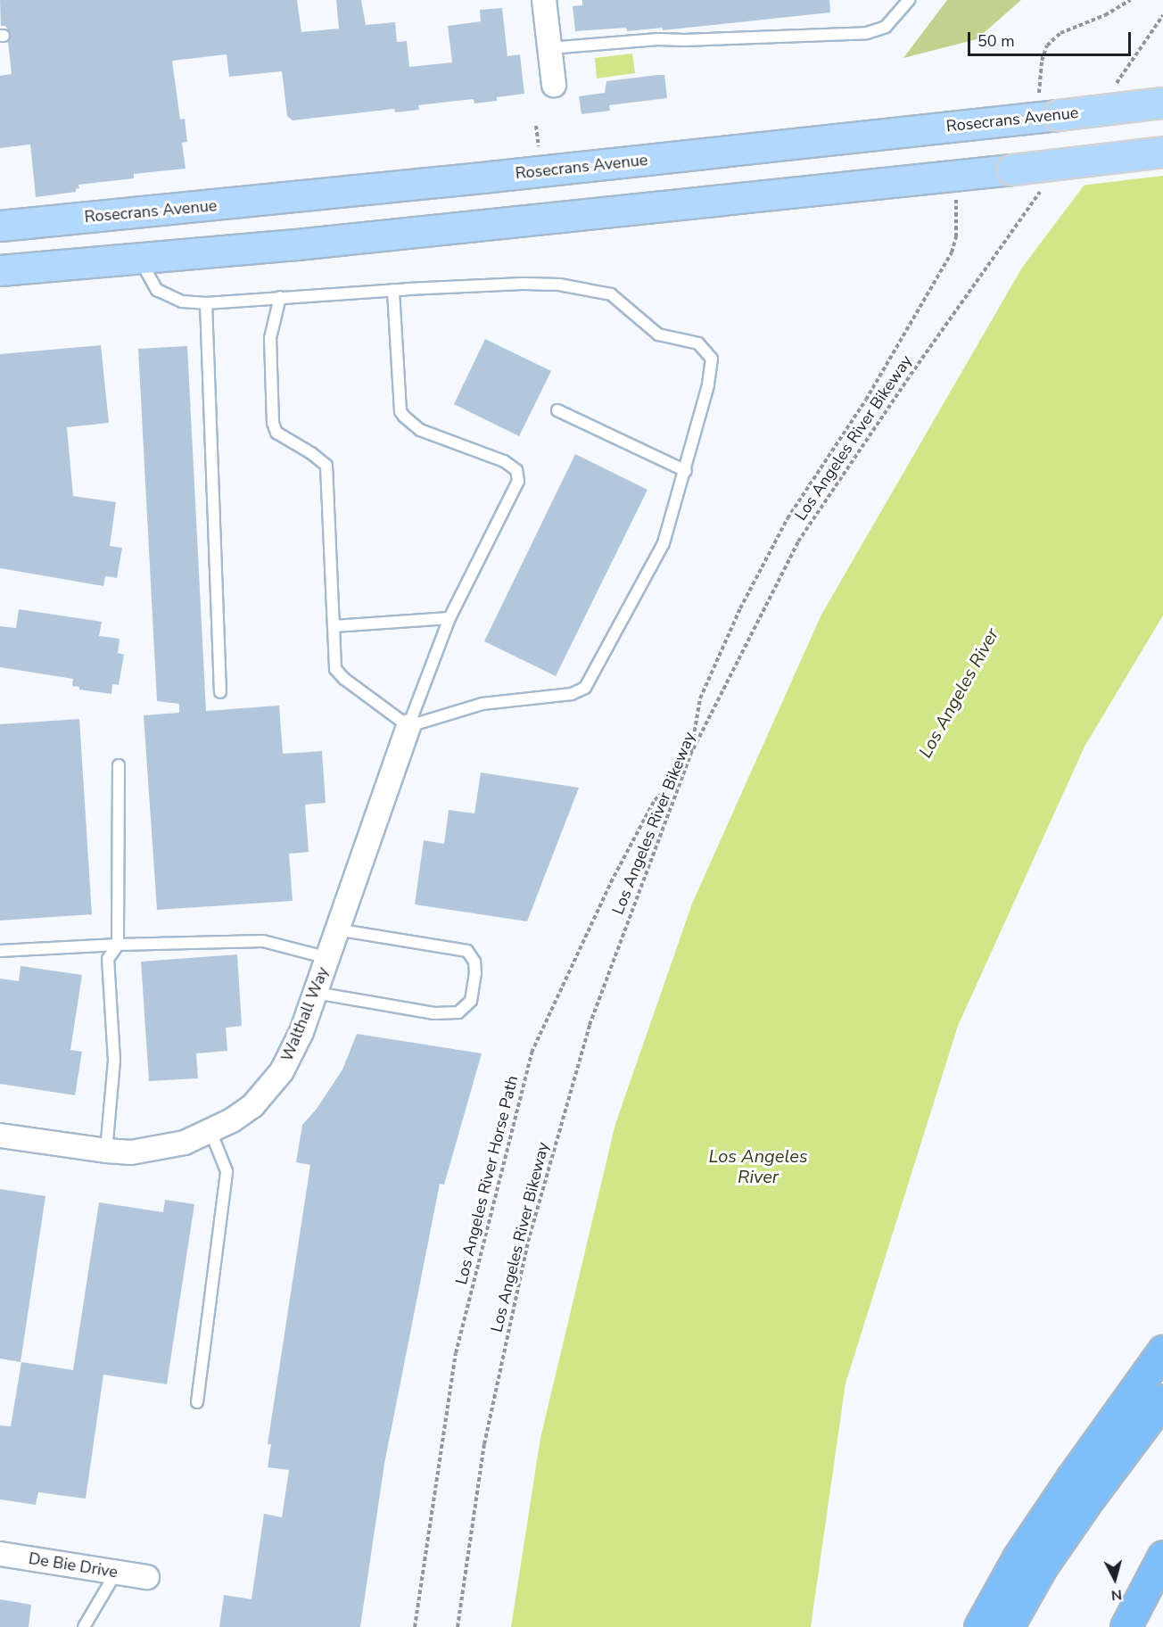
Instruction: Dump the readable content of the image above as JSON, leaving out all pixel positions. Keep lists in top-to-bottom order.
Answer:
{
  "streets": {
    "main road": ["Rosecrans Avenue"],
    "street": ["Walthall Way", "De Bie Drive"],
    "path": ["Los Angeles River Bikeway", "Los Angeles River Horse Path"]
  },
  "crossings": [
    ["Los Angeles River Bikeway", "Los Angeles River Horse Path"]
  ],
  "water": ["Los Angeles River"],
  "scale_bar": "50 m",
  "north": "bottom"
}
